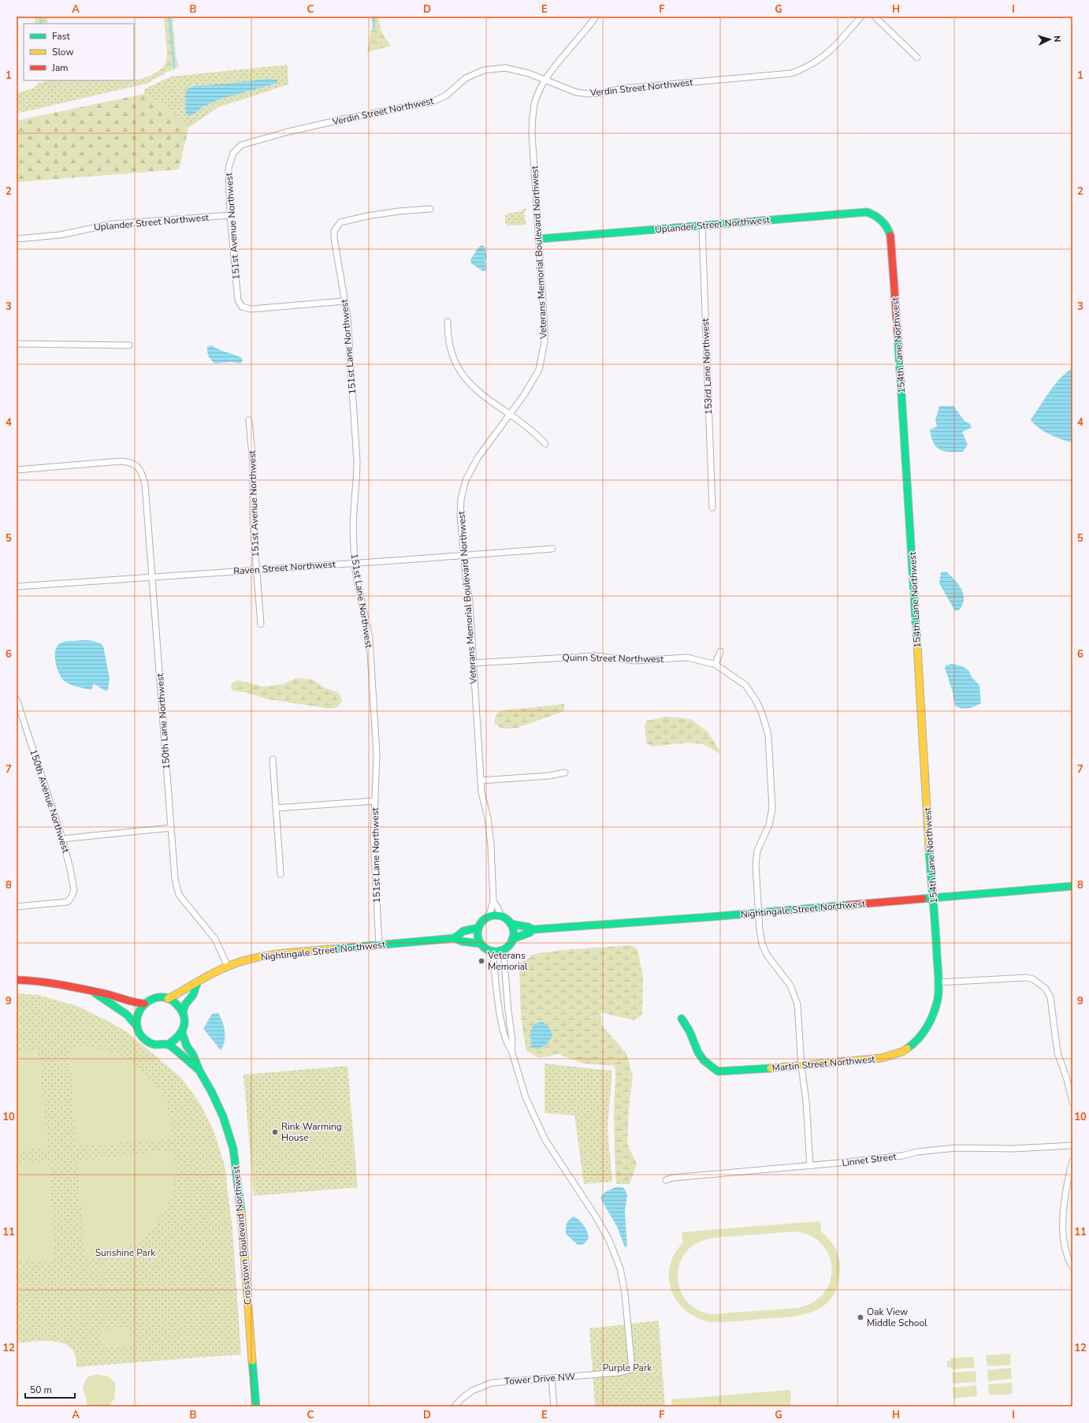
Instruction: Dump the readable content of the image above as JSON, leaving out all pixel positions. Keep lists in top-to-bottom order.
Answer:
{
  "streets": {
    "street": [
      "Verdin Street Northwest",
      "Uplander Street Northwest",
      "151st Avenue Northwest",
      "Veterans Memorial Boulevard Northwest",
      "154th Lane Northwest",
      "151st Lane Northwest",
      "153rd Lane Northwest",
      "Raven Street Northwest",
      "Quinn Street Northwest",
      "150th Lane Northwest",
      "150th Avenue Northwest",
      "Nightingale Street Northwest",
      "Martin Street Northwest",
      "Linnet Street",
      "Crosstown Boulevard Northwest",
      "Tower Drive NW"
    ]
  },
  "crossings": [
    ["Verdin Street Northwest", "151st Avenue Northwest"],
    ["Verdin Street Northwest", "Veterans Memorial Boulevard Northwest"],
    ["Uplander Street Northwest", "151st Avenue Northwest"],
    ["Uplander Street Northwest", "Veterans Memorial Boulevard Northwest"],
    ["Uplander Street Northwest", "154th Lane Northwest"],
    ["Uplander Street Northwest", "153rd Lane Northwest"],
    ["151st Avenue Northwest", "151st Lane Northwest"],
    ["151st Avenue Northwest", "Raven Street Northwest"],
    ["Veterans Memorial Boulevard Northwest", "Raven Street Northwest"],
    ["Veterans Memorial Boulevard Northwest", "Quinn Street Northwest"],
    ["Veterans Memorial Boulevard Northwest", "Nightingale Street Northwest"],
    ["154th Lane Northwest", "Nightingale Street Northwest"],
    ["154th Lane Northwest", "Martin Street Northwest"],
    ["151st Lane Northwest", "Raven Street Northwest"],
    ["151st Lane Northwest", "Nightingale Street Northwest"],
    ["Raven Street Northwest", "150th Lane Northwest"],
    ["150th Lane Northwest", "Nightingale Street Northwest"],
    ["Nightingale Street Northwest", "Crosstown Boulevard Northwest"]
  ],
  "parks": ["Sunshine Park", "Purple Park"],
  "places": ["Veterans Memorial", "Rink Warming House", "Oak View Middle School"],
  "legend": ["Fast", "Slow", "Jam"],
  "scale_bar": "50 m",
  "north": "right",
  "grid": {
    "columns": [
      "A",
      "B",
      "C",
      "D",
      "E",
      "F",
      "G",
      "H",
      "I"
    ],
    "rows": [
      "1",
      "2",
      "3",
      "4",
      "5",
      "6",
      "7",
      "8",
      "9",
      "10",
      "11",
      "12"
    ]
  }
}
